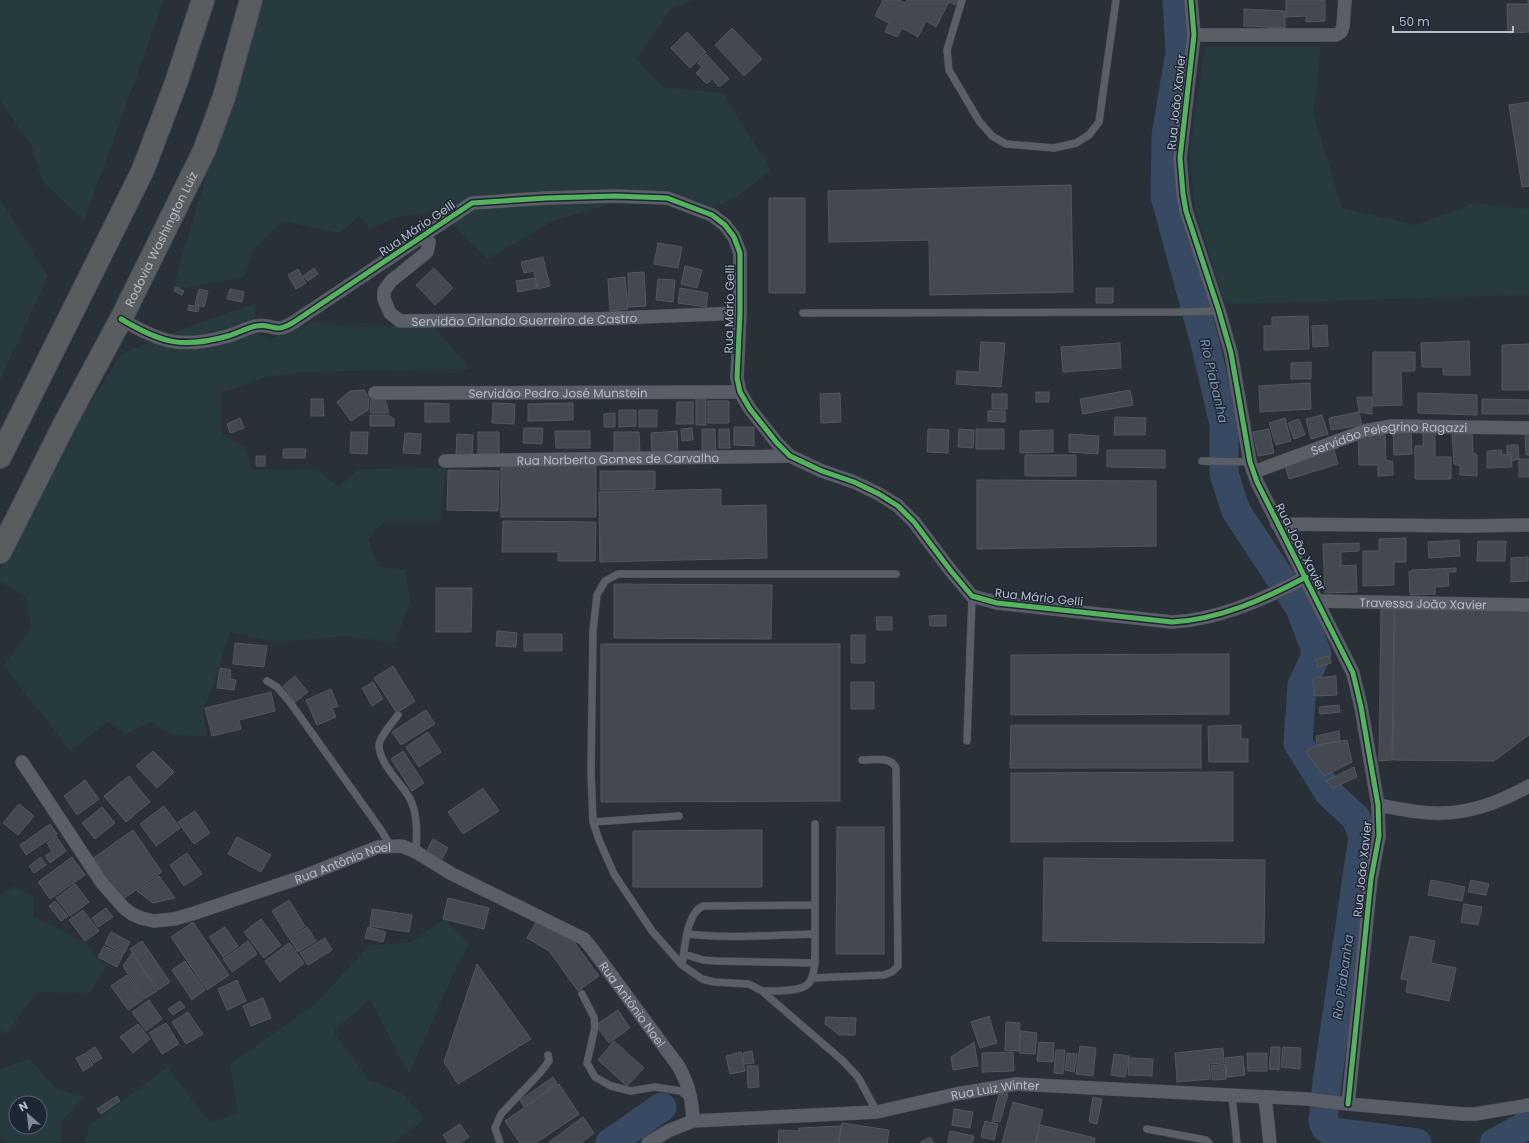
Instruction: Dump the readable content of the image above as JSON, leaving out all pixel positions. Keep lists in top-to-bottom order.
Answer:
{
  "streets": {
    "highway": ["Rodovia Washington Luiz"],
    "street": [
      "Rua João Xavier",
      "Rua Mário Gelli",
      "Servidão Orlando Guerreiro de Castro",
      "Servidão Pedro José Munstein",
      "Servidão Pelegrino Ragazzi",
      "Rua Norberto Gomes de Carvalho",
      "Travessa João Xavier",
      "Rua Antônio Noel",
      "Rua Luiz Winter"
    ]
  },
  "crossings": [
    ["Rua João Xavier", "Rua Mário Gelli"],
    ["Rua João Xavier", "Servidão Pelegrino Ragazzi"],
    ["Rua João Xavier", "Travessa João Xavier"],
    ["Rua João Xavier", "Rua Luiz Winter"],
    ["Rua Mário Gelli", "Rodovia Washington Luiz"],
    ["Rua Mário Gelli", "Servidão Orlando Guerreiro de Castro"],
    ["Rua Mário Gelli", "Servidão Pedro José Munstein"],
    ["Rua Mário Gelli", "Rua Norberto Gomes de Carvalho"],
    ["Rua Antônio Noel", "Rua Luiz Winter"]
  ],
  "water": ["Rio Piabanha"],
  "scale_bar": "50 m",
  "north": "top left"
}
